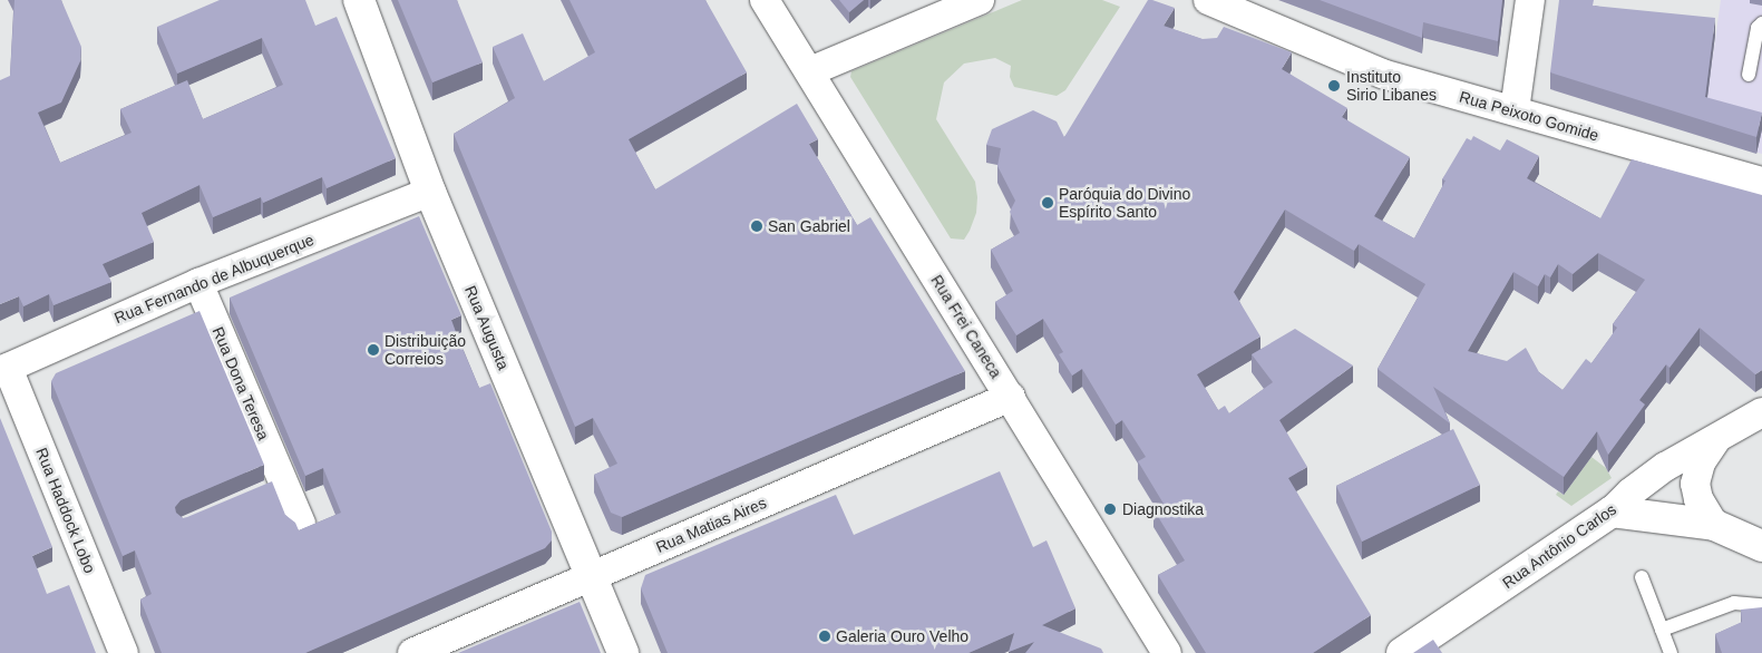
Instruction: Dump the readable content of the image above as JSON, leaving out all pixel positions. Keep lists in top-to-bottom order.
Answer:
{
  "streets": {
    "main road": ["Rua Augusta", "Rua Antônio Carlos"],
    "street": [
      "Rua Peixoto Gomide",
      "Rua Fernando de Albuquerque",
      "Rua Frei Caneca",
      "Rua Dona Teresa",
      "Rua Haddock Lobo",
      "Rua Matias Aires"
    ]
  },
  "crossings": [
    ["Rua Fernando de Albuquerque", "Rua Augusta"],
    ["Rua Fernando de Albuquerque", "Rua Dona Teresa"],
    ["Rua Fernando de Albuquerque", "Rua Haddock Lobo"],
    ["Rua Frei Caneca", "Rua Matias Aires"],
    ["Rua Augusta", "Rua Matias Aires"]
  ],
  "places": [
    "Instituto Sirio Libanes",
    "Paróquia do Divino Espírito Santo",
    "San Gabriel",
    "Distribuição Correios",
    "Diagnostika",
    "Galeria Ouro Velho"
  ]
}
